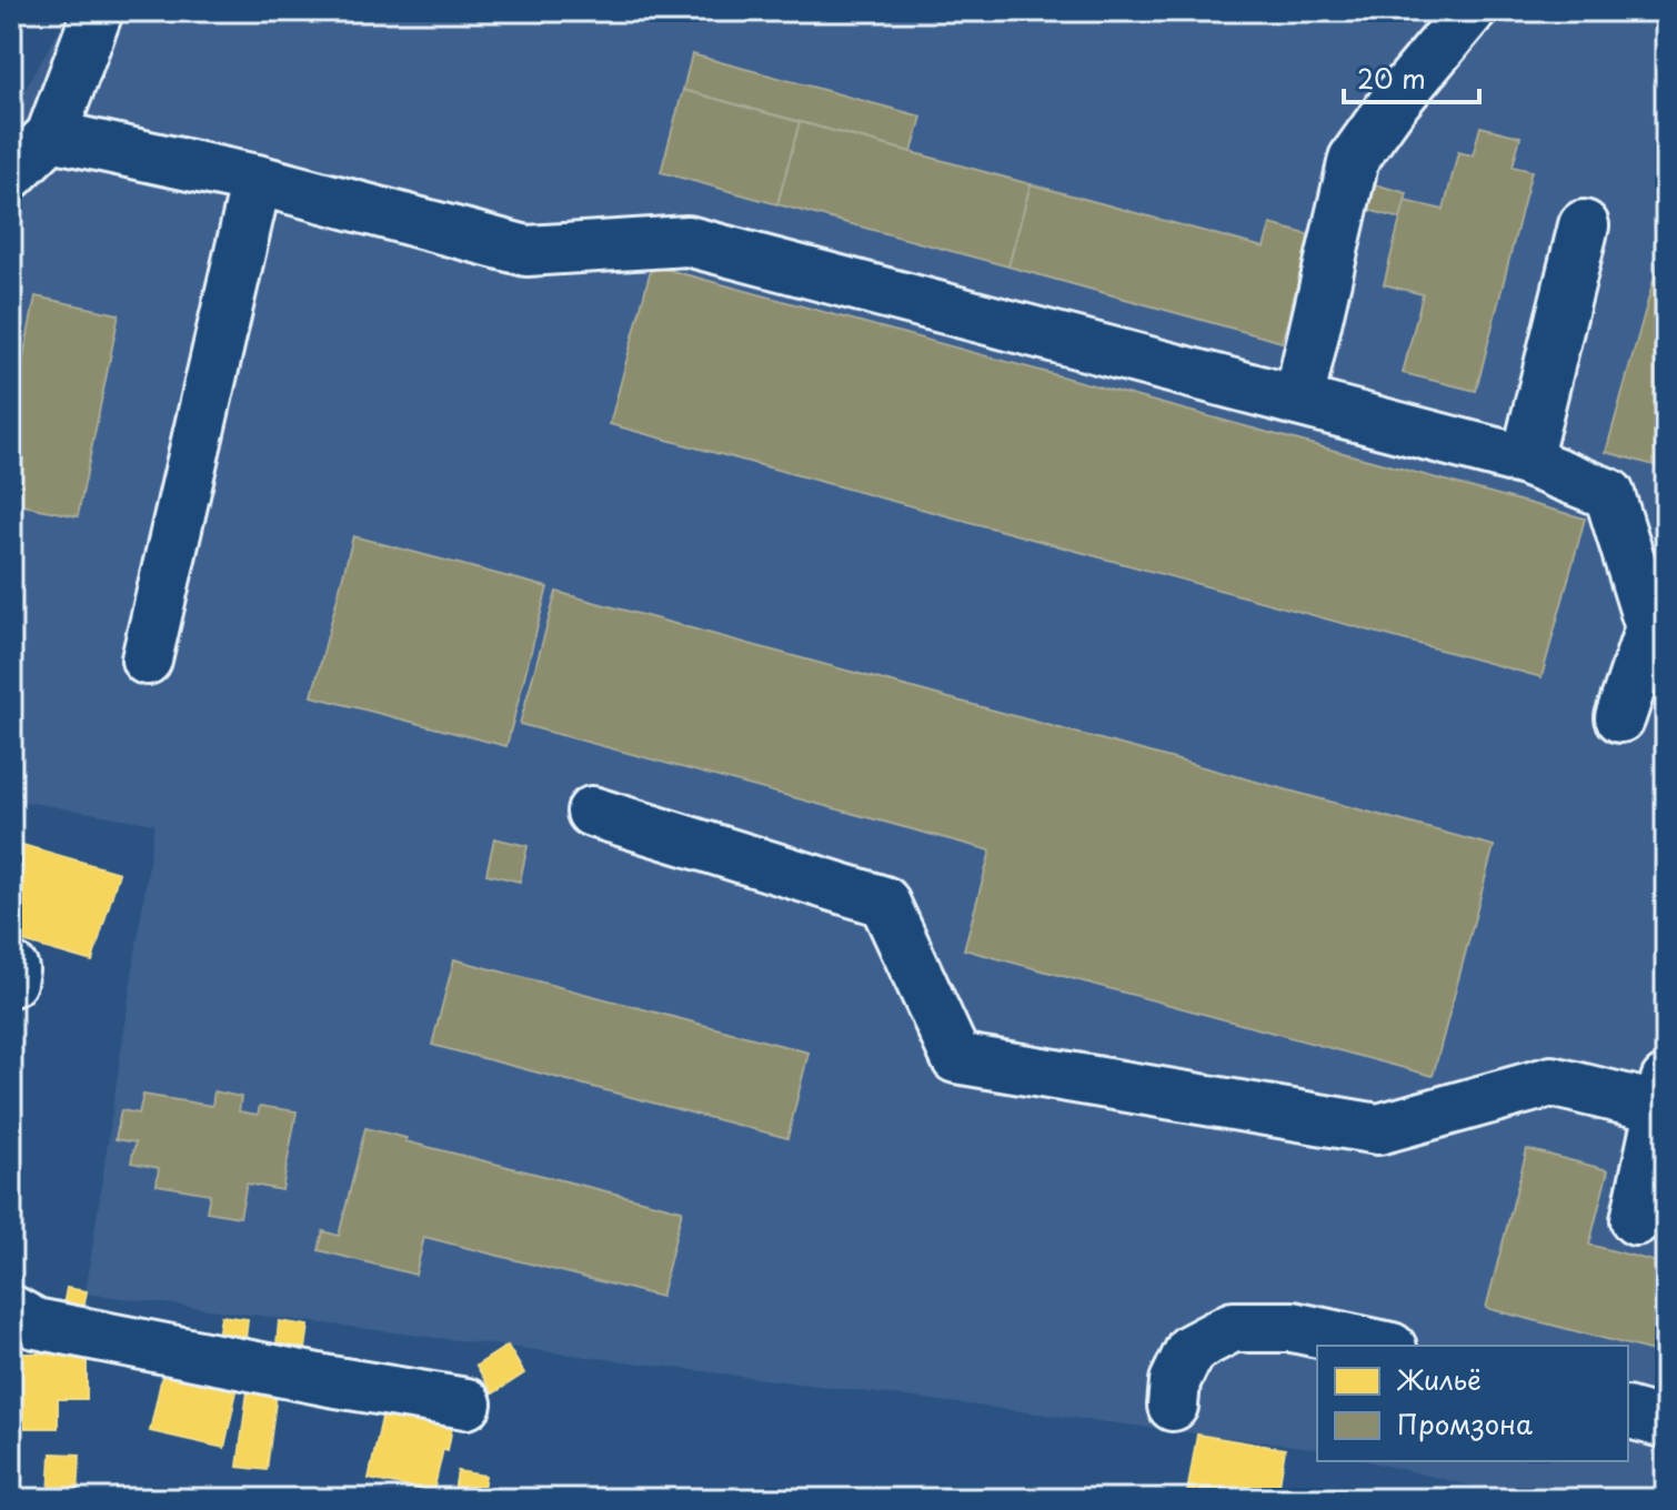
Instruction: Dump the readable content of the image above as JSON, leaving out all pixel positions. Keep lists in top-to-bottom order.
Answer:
{
  "legend": ["Жильё", "Промзона"],
  "scale_bar": "20 m"
}
